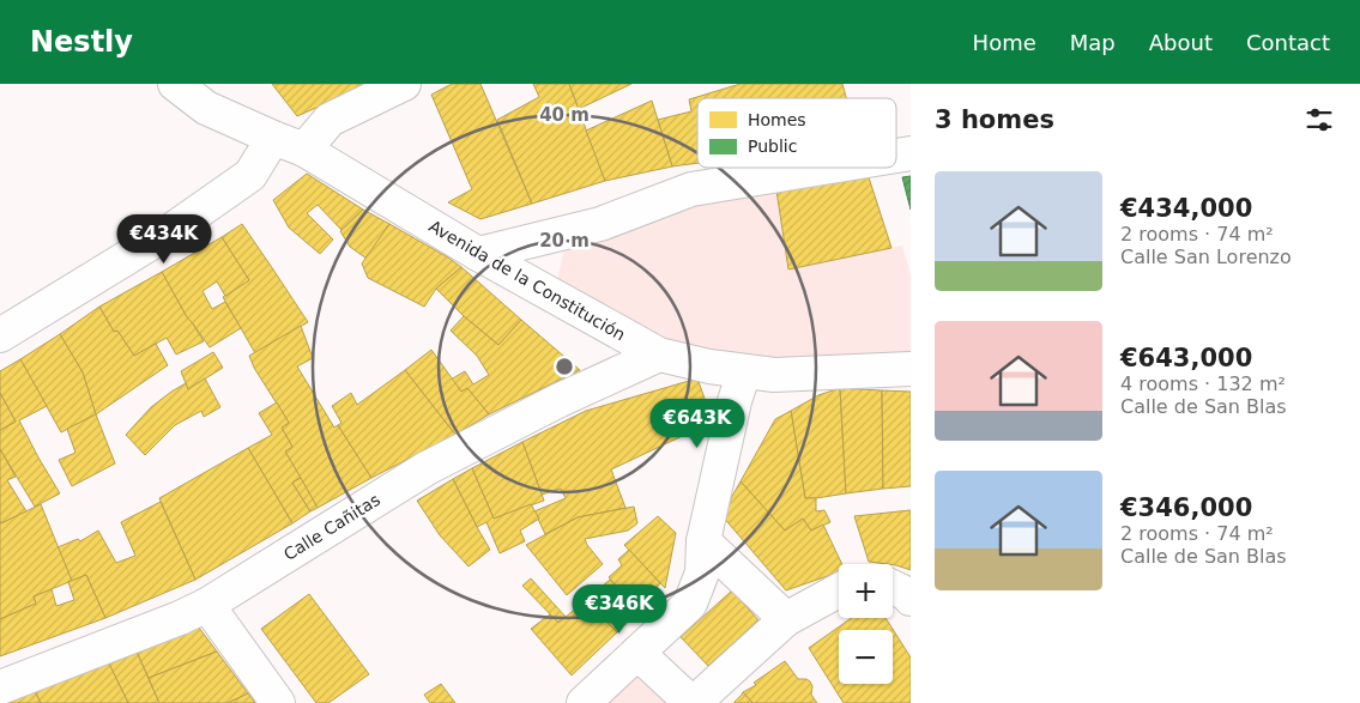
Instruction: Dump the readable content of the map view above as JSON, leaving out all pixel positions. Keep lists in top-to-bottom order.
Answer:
{
  "streets": {
    "street": ["Avenida de la Constitución", "Calle Cañitas"]
  },
  "crossings": [
    ["Avenida de la Constitución", "Calle Cañitas"]
  ],
  "legend": ["Homes", "Public"],
  "page": {
    "header": "Nestly",
    "nav": [
      "Home",
      "Map",
      "About",
      "Contact"
    ],
    "heading": "3 homes",
    "list": [
      {
        "name": "€434,000",
        "note": "2 rooms · 74 m² · Calle San Lorenzo"
      },
      {
        "name": "€643,000",
        "note": "4 rooms · 132 m² · Calle de San Blas"
      },
      {
        "name": "€346,000",
        "note": "2 rooms · 74 m² · Calle de San Blas"
      }
    ],
    "price": ["€434K", "€643K", "€346K"],
    "map_buttons": ["+", "−"]
  },
  "rings": ["40 m", "20 m"]
}
